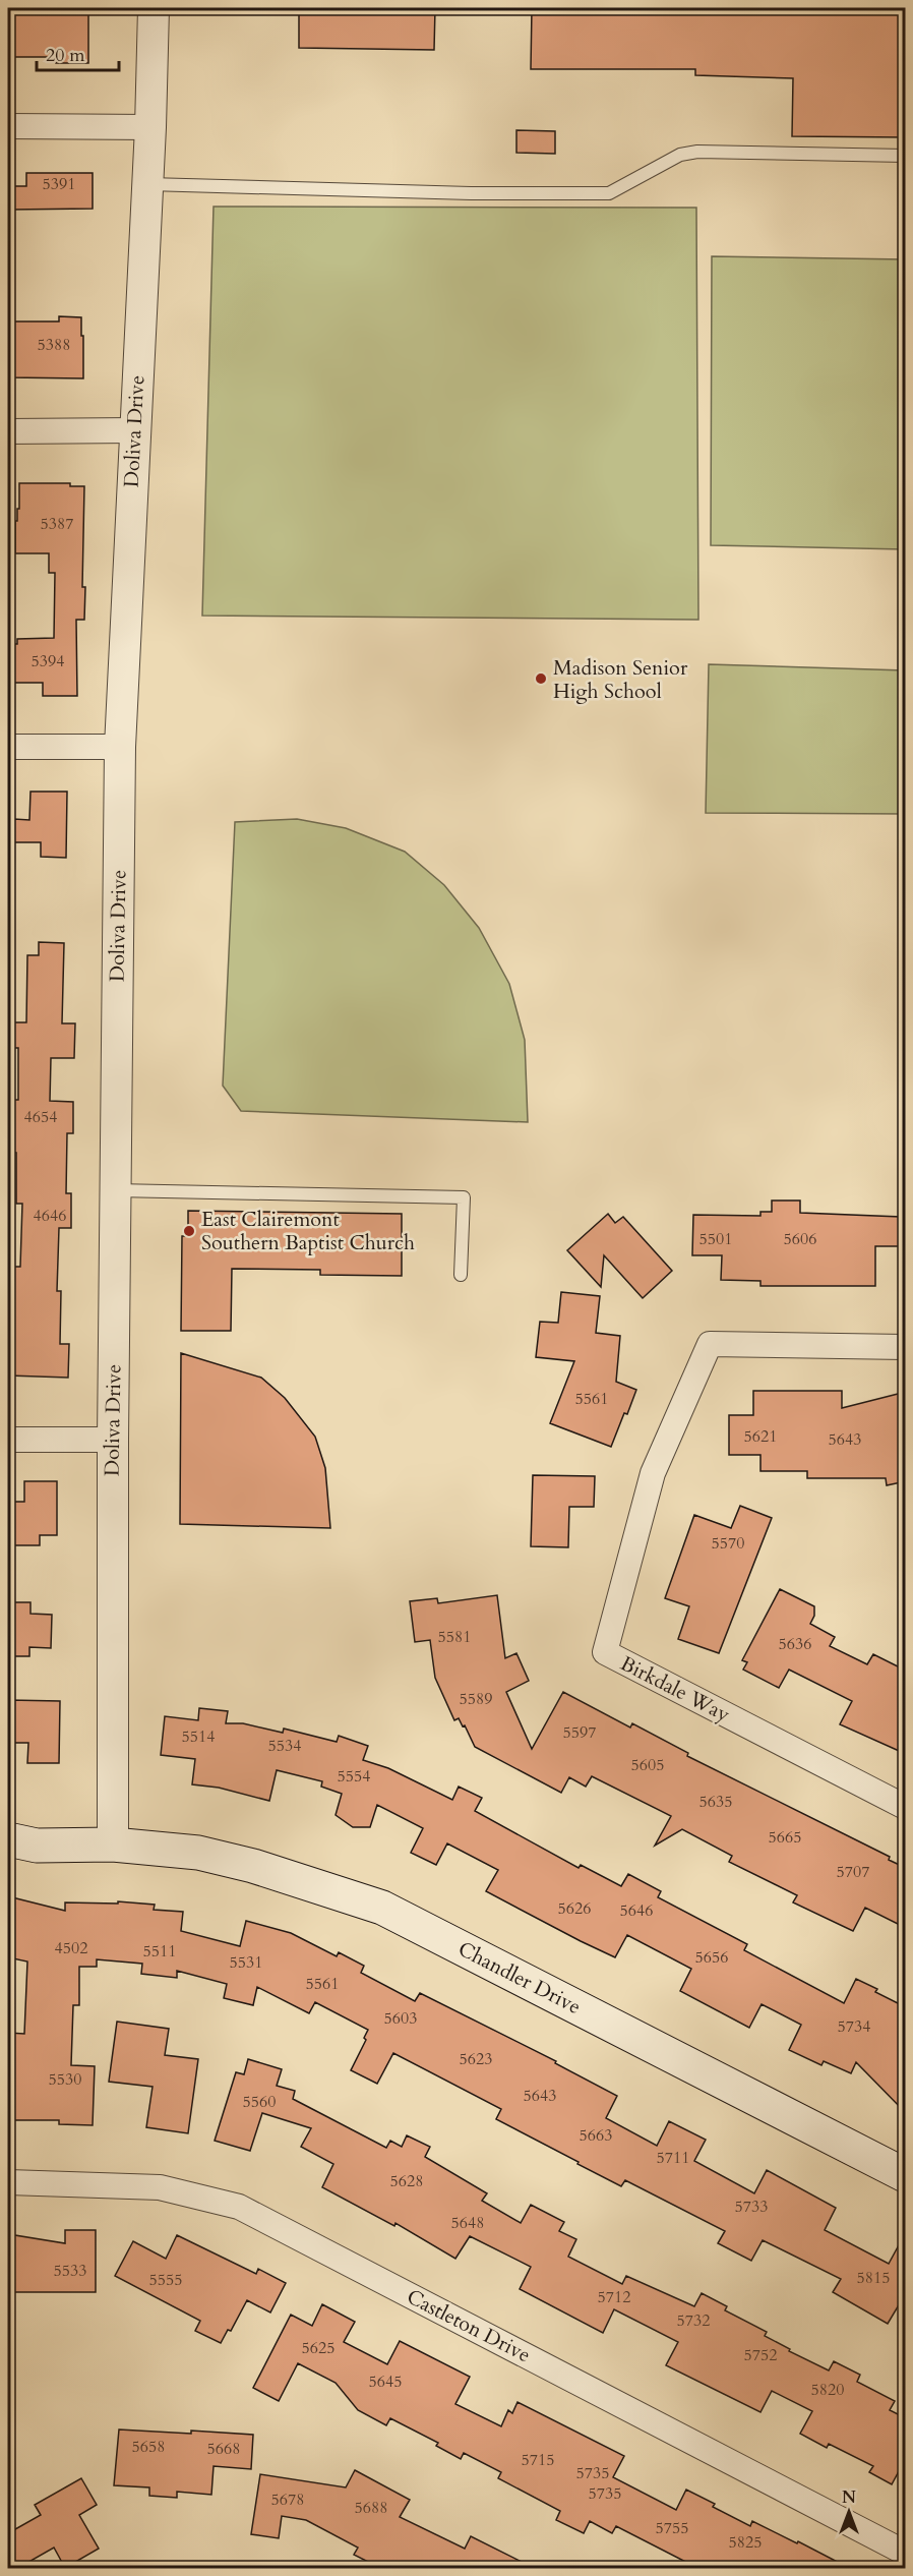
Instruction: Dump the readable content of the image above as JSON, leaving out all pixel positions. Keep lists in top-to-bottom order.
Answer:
{
  "streets": {
    "main road": ["Chandler Drive"],
    "street": ["Doliva Drive", "Birkdale Way", "Castleton Drive"]
  },
  "crossings": [
    ["Doliva Drive", "Chandler Drive"]
  ],
  "places": ["Madison Senior High School", "East Clairemont Southern Baptist Church"],
  "house_numbers": [
    "5391",
    "5388",
    "5387",
    "5394",
    "4654",
    "4646",
    "5501",
    "5606",
    "5561",
    "5621",
    "5643",
    "5570",
    "5581",
    "5636",
    "5589",
    "5597",
    "5514",
    "5534",
    "5605",
    "5554",
    "5635",
    "5665",
    "5707",
    "5626",
    "5646",
    "4502",
    "5511",
    "5656",
    "5531",
    "5561",
    "5603",
    "5734",
    "5623",
    "5530",
    "5643",
    "5560",
    "5663",
    "5711",
    "5628",
    "5733",
    "5648",
    "5533",
    "5815",
    "5555",
    "5712",
    "5732",
    "5625",
    "5752",
    "5645",
    "5820",
    "5658",
    "5668",
    "5715",
    "5735",
    "5735",
    "5678",
    "5688",
    "5755",
    "5825"
  ],
  "scale_bar": "20 m",
  "north": "top"
}
